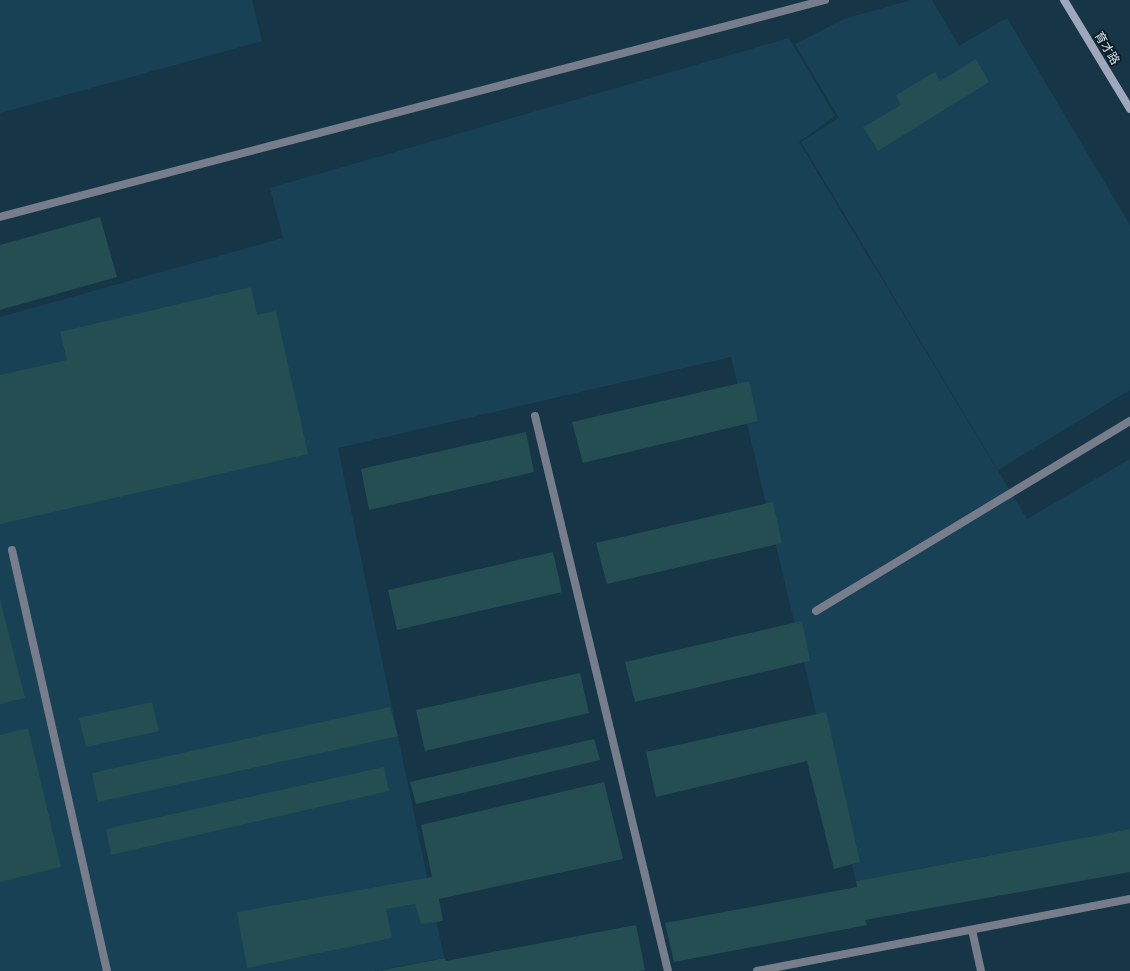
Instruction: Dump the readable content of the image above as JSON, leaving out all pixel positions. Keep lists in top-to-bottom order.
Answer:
{
  "streets": {
    "street": ["育才路"]
  }
}
